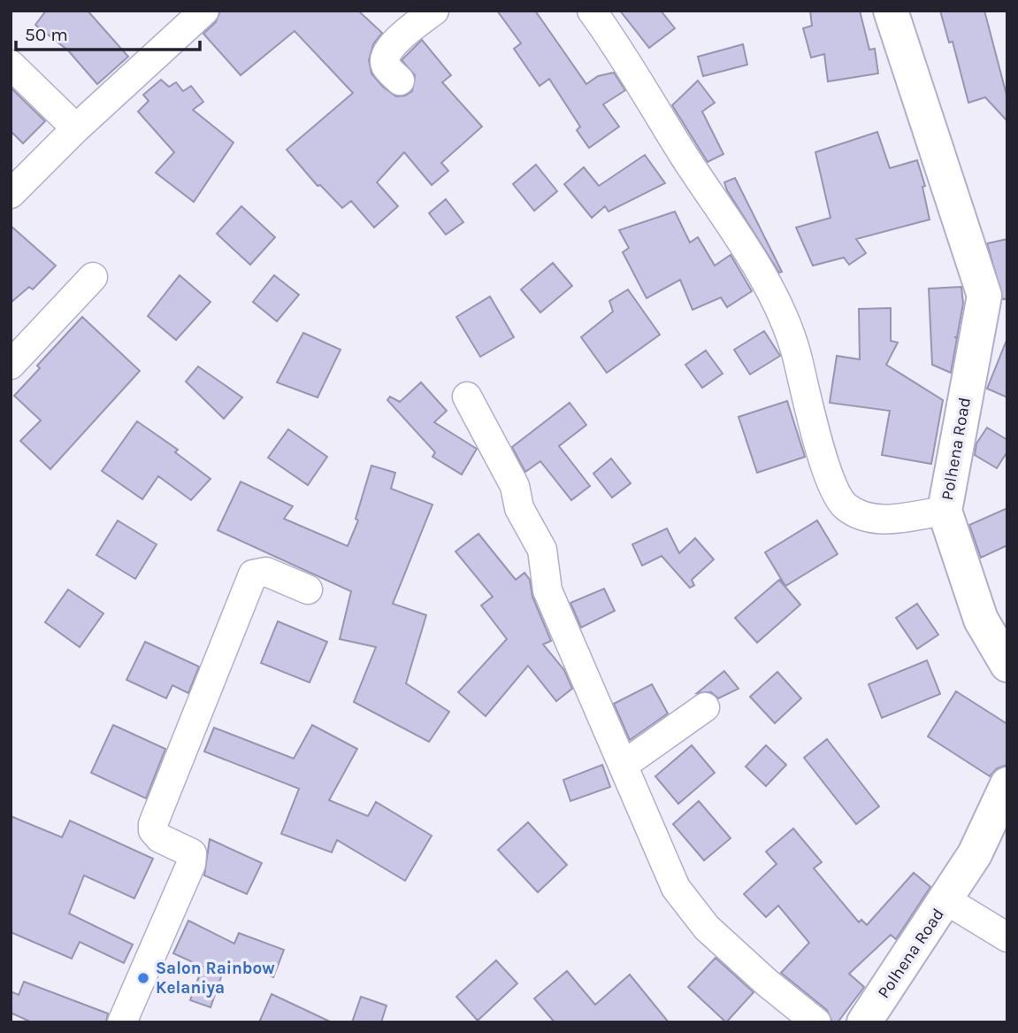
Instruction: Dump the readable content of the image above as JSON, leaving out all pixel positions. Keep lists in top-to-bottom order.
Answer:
{
  "streets": {
    "street": ["Polhena Road"]
  },
  "places": ["Salon Rainbow Kelaniya"],
  "scale_bar": "50 m"
}
